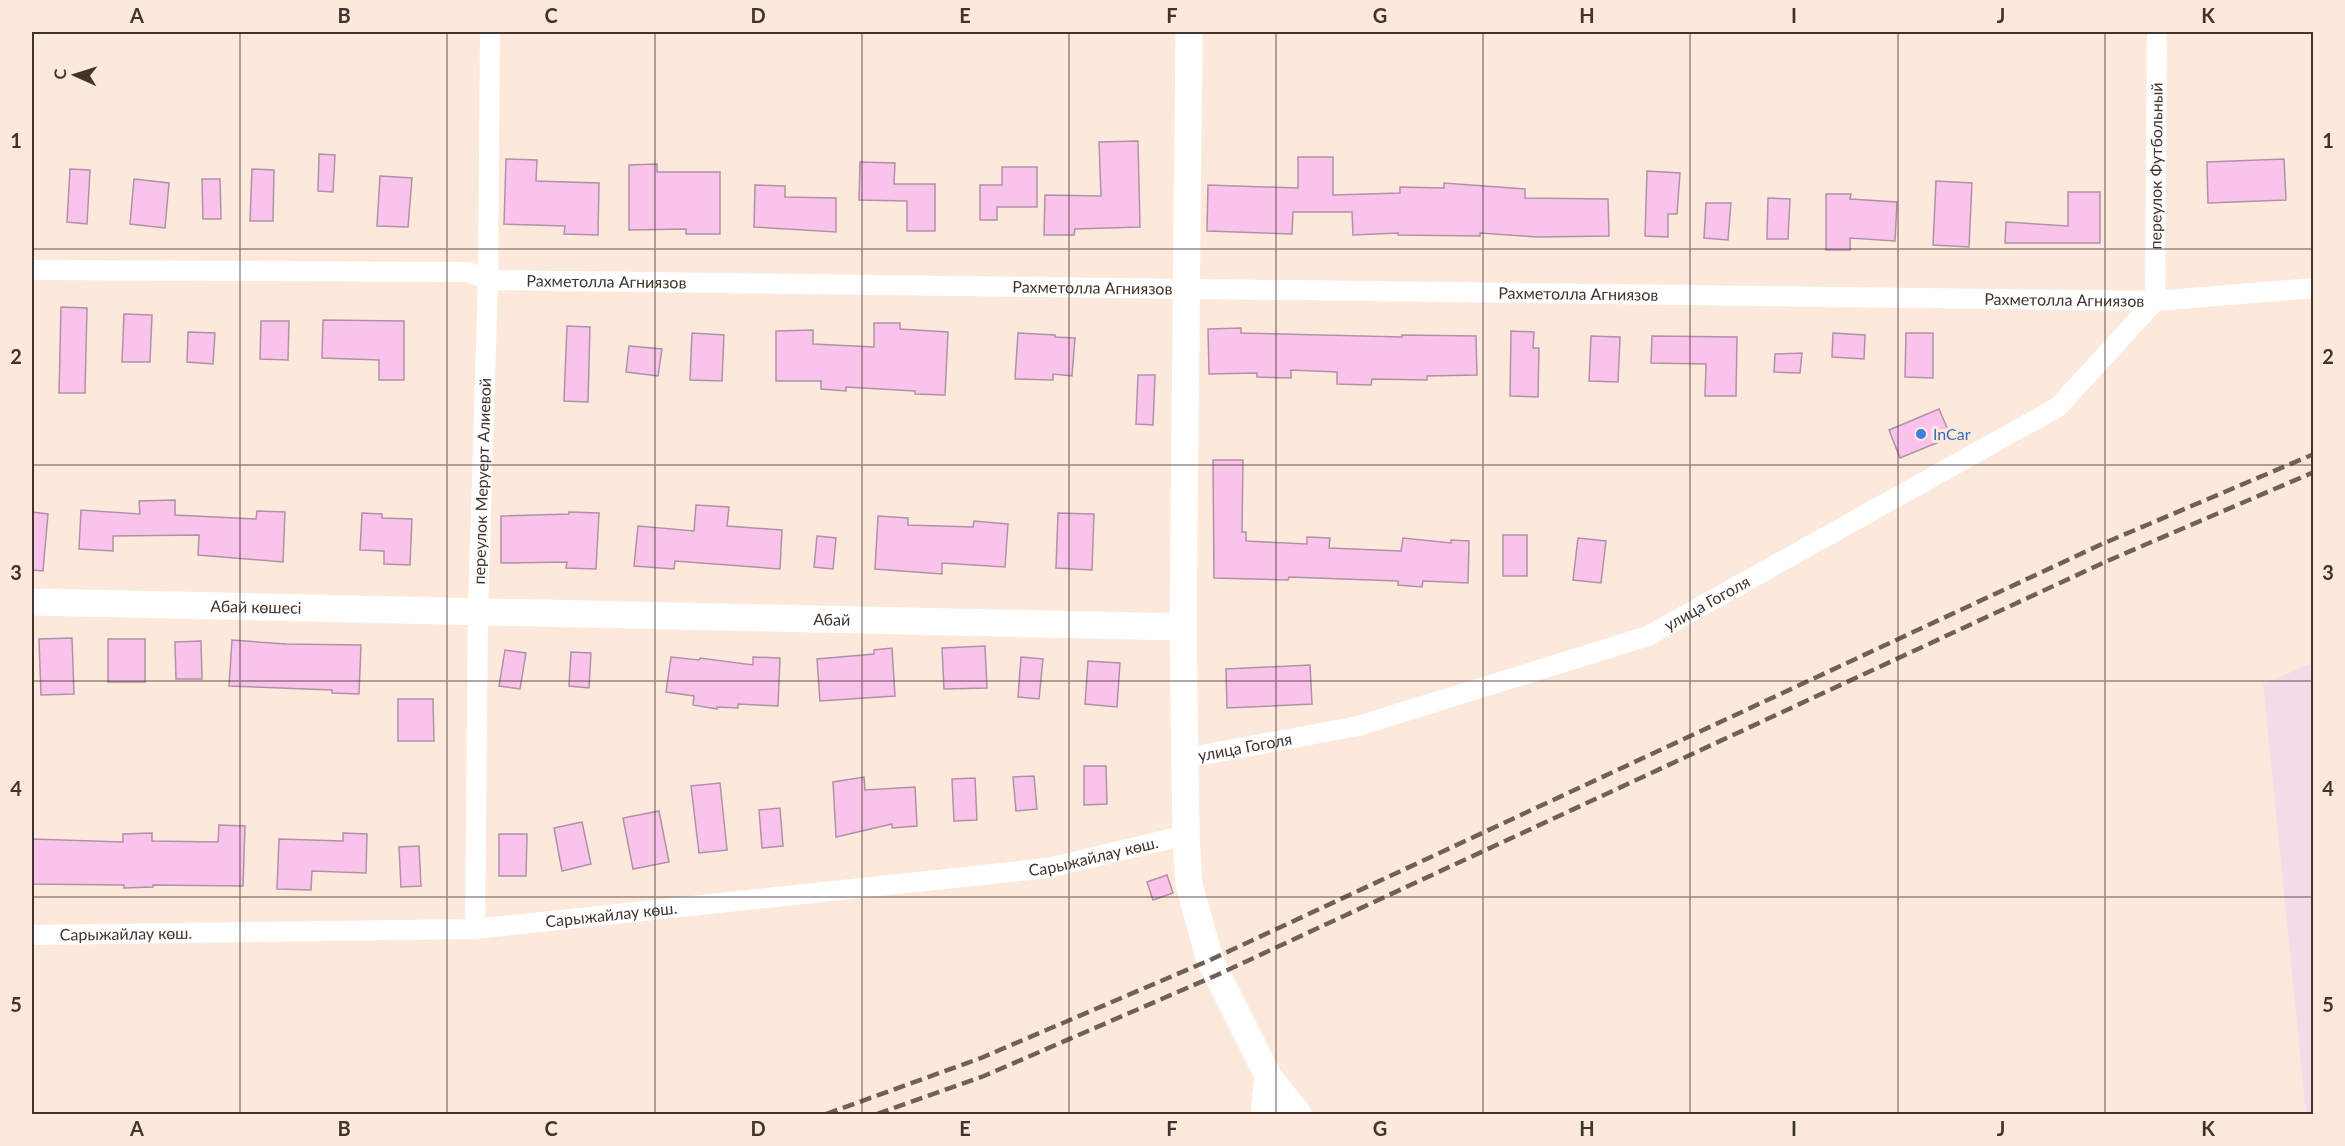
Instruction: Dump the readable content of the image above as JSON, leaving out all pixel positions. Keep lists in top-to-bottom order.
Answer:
{
  "streets": {
    "main road": ["Абай көшесі", "Абай"],
    "street": [
      "переулок Футбольный",
      "Рахметолла Агниязов",
      "переулок Меруерт Алиевой",
      "улица Гоголя",
      "Сарыжайлау көш."
    ]
  },
  "crossings": [
    ["переулок Футбольный", "Рахметолла Агниязов"],
    ["переулок Футбольный", "улица Гоголя"],
    ["Рахметолла Агниязов", "переулок Меруерт Алиевой"],
    ["Рахметолла Агниязов", "улица Гоголя"],
    ["переулок Меруерт Алиевой", "Абай көшесі"],
    ["переулок Меруерт Алиевой", "Абай"],
    ["переулок Меруерт Алиевой", "Сарыжайлау көш."],
    ["Абай көшесі", "Абай"]
  ],
  "places": ["InCar"],
  "north": "left",
  "grid": {
    "columns": [
      "A",
      "B",
      "C",
      "D",
      "E",
      "F",
      "G",
      "H",
      "I",
      "J",
      "K"
    ],
    "rows": [
      "1",
      "2",
      "3",
      "4",
      "5"
    ]
  }
}
